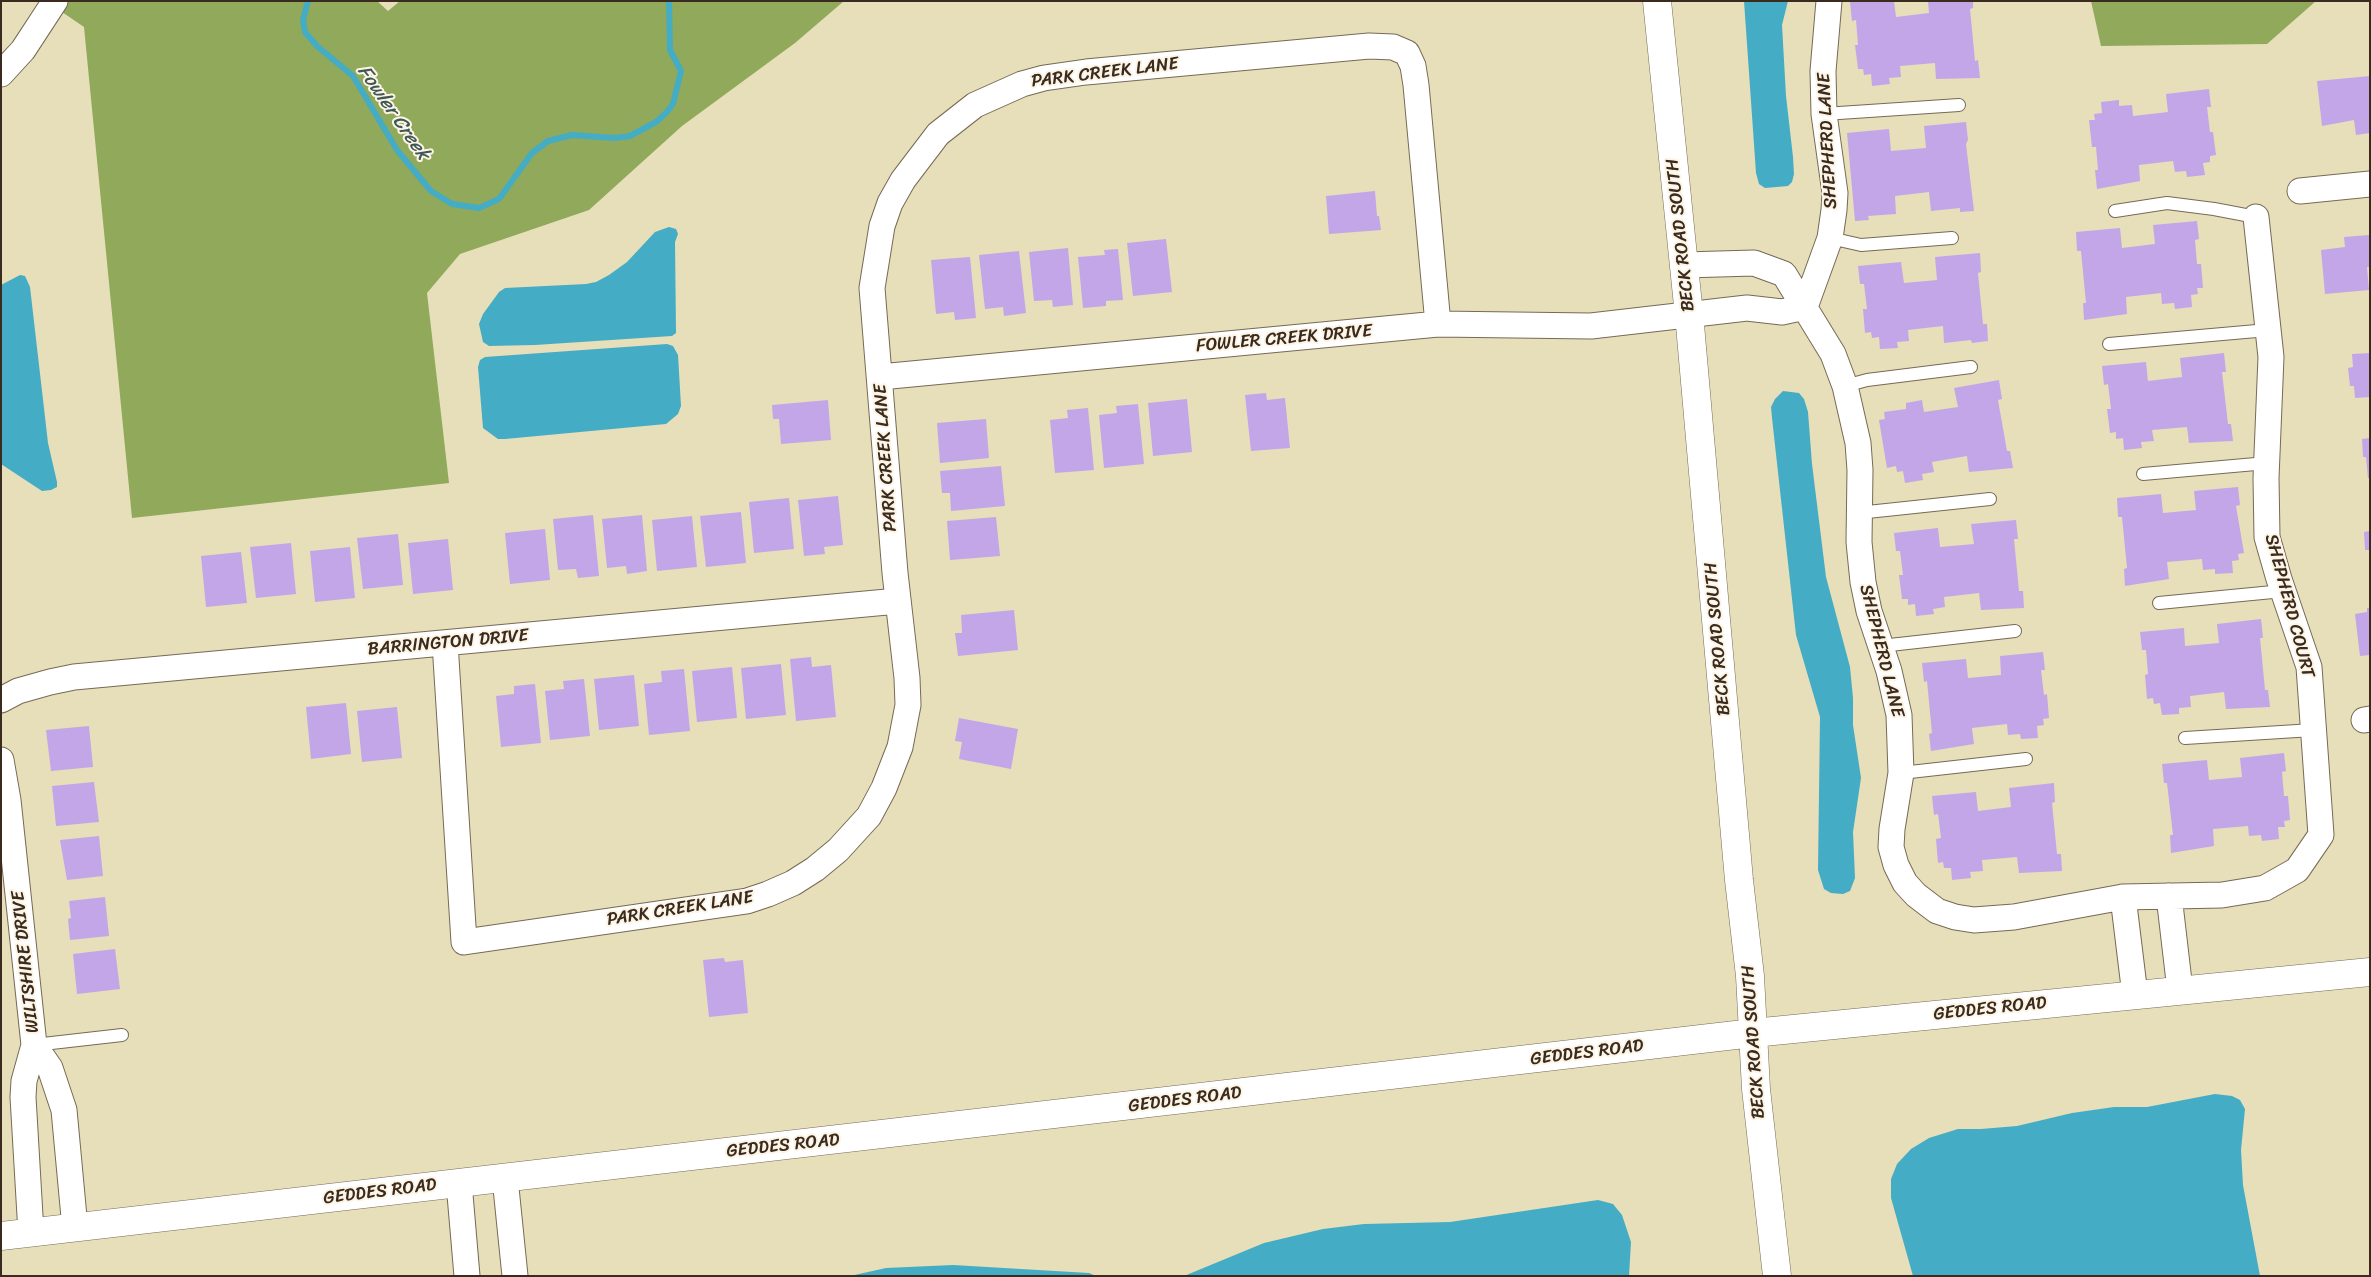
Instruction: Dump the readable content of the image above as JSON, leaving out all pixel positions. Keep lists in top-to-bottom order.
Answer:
{
  "streets": {
    "main road": ["BECK ROAD SOUTH", "GEDDES ROAD"],
    "street": [
      "PARK CREEK LANE",
      "SHEPHERD LANE",
      "FOWLER CREEK DRIVE",
      "SHEPHERD COURT",
      "BARRINGTON DRIVE",
      "WILTSHIRE DRIVE"
    ]
  },
  "crossings": [
    ["PARK CREEK LANE", "FOWLER CREEK DRIVE"],
    ["PARK CREEK LANE", "BARRINGTON DRIVE"],
    ["SHEPHERD LANE", "BECK ROAD SOUTH"],
    ["SHEPHERD LANE", "SHEPHERD COURT"],
    ["BECK ROAD SOUTH", "FOWLER CREEK DRIVE"],
    ["BECK ROAD SOUTH", "GEDDES ROAD"],
    ["WILTSHIRE DRIVE", "GEDDES ROAD"]
  ],
  "water": ["Fowler Creek"]
}
